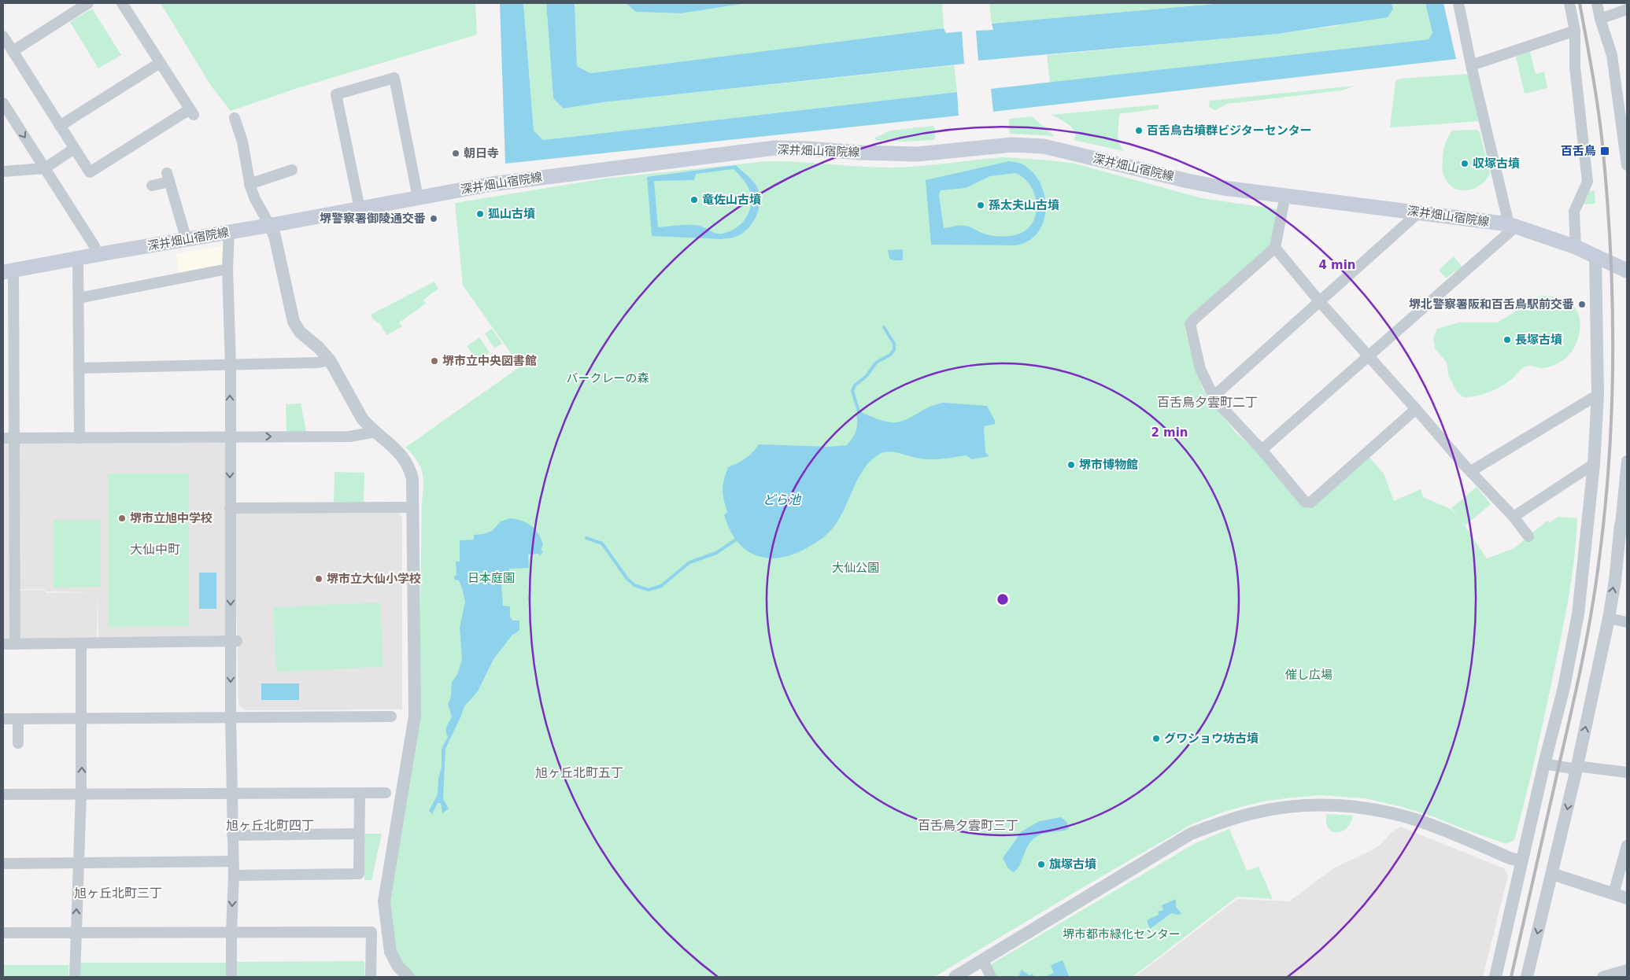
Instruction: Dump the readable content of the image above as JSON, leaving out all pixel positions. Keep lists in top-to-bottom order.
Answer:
{
  "streets": {
    "main road": ["深井畑山宿院線"]
  },
  "districts": [
    "百舌鳥夕雲町二丁",
    "大仙中町",
    "旭ヶ丘北町五丁",
    "旭ヶ丘北町四丁",
    "百舌鳥夕雲町三丁",
    "旭ヶ丘北町三丁"
  ],
  "water": ["どら池"],
  "parks": [
    "バークレーの森",
    "大仙公園",
    "日本庭園",
    "催し広場",
    "堺市都市緑化センター"
  ],
  "places": {
    "other": [
      "百舌鳥古墳群ビジターセンター",
      "朝日寺",
      "収塚古墳",
      "竜佐山古墳",
      "孫太夫山古墳",
      "狐山古墳",
      "堺警察署御陵通交番",
      "堺北警察署阪和百舌鳥駅前交番",
      "長塚古墳",
      "堺市立中央図書館",
      "堺市博物館",
      "堺市立旭中学校",
      "堺市立大仙小学校",
      "グワショウ坊古墳",
      "旗塚古墳"
    ],
    "transit": ["百舌鳥"]
  },
  "rings": ["4 min", "2 min"]
}
